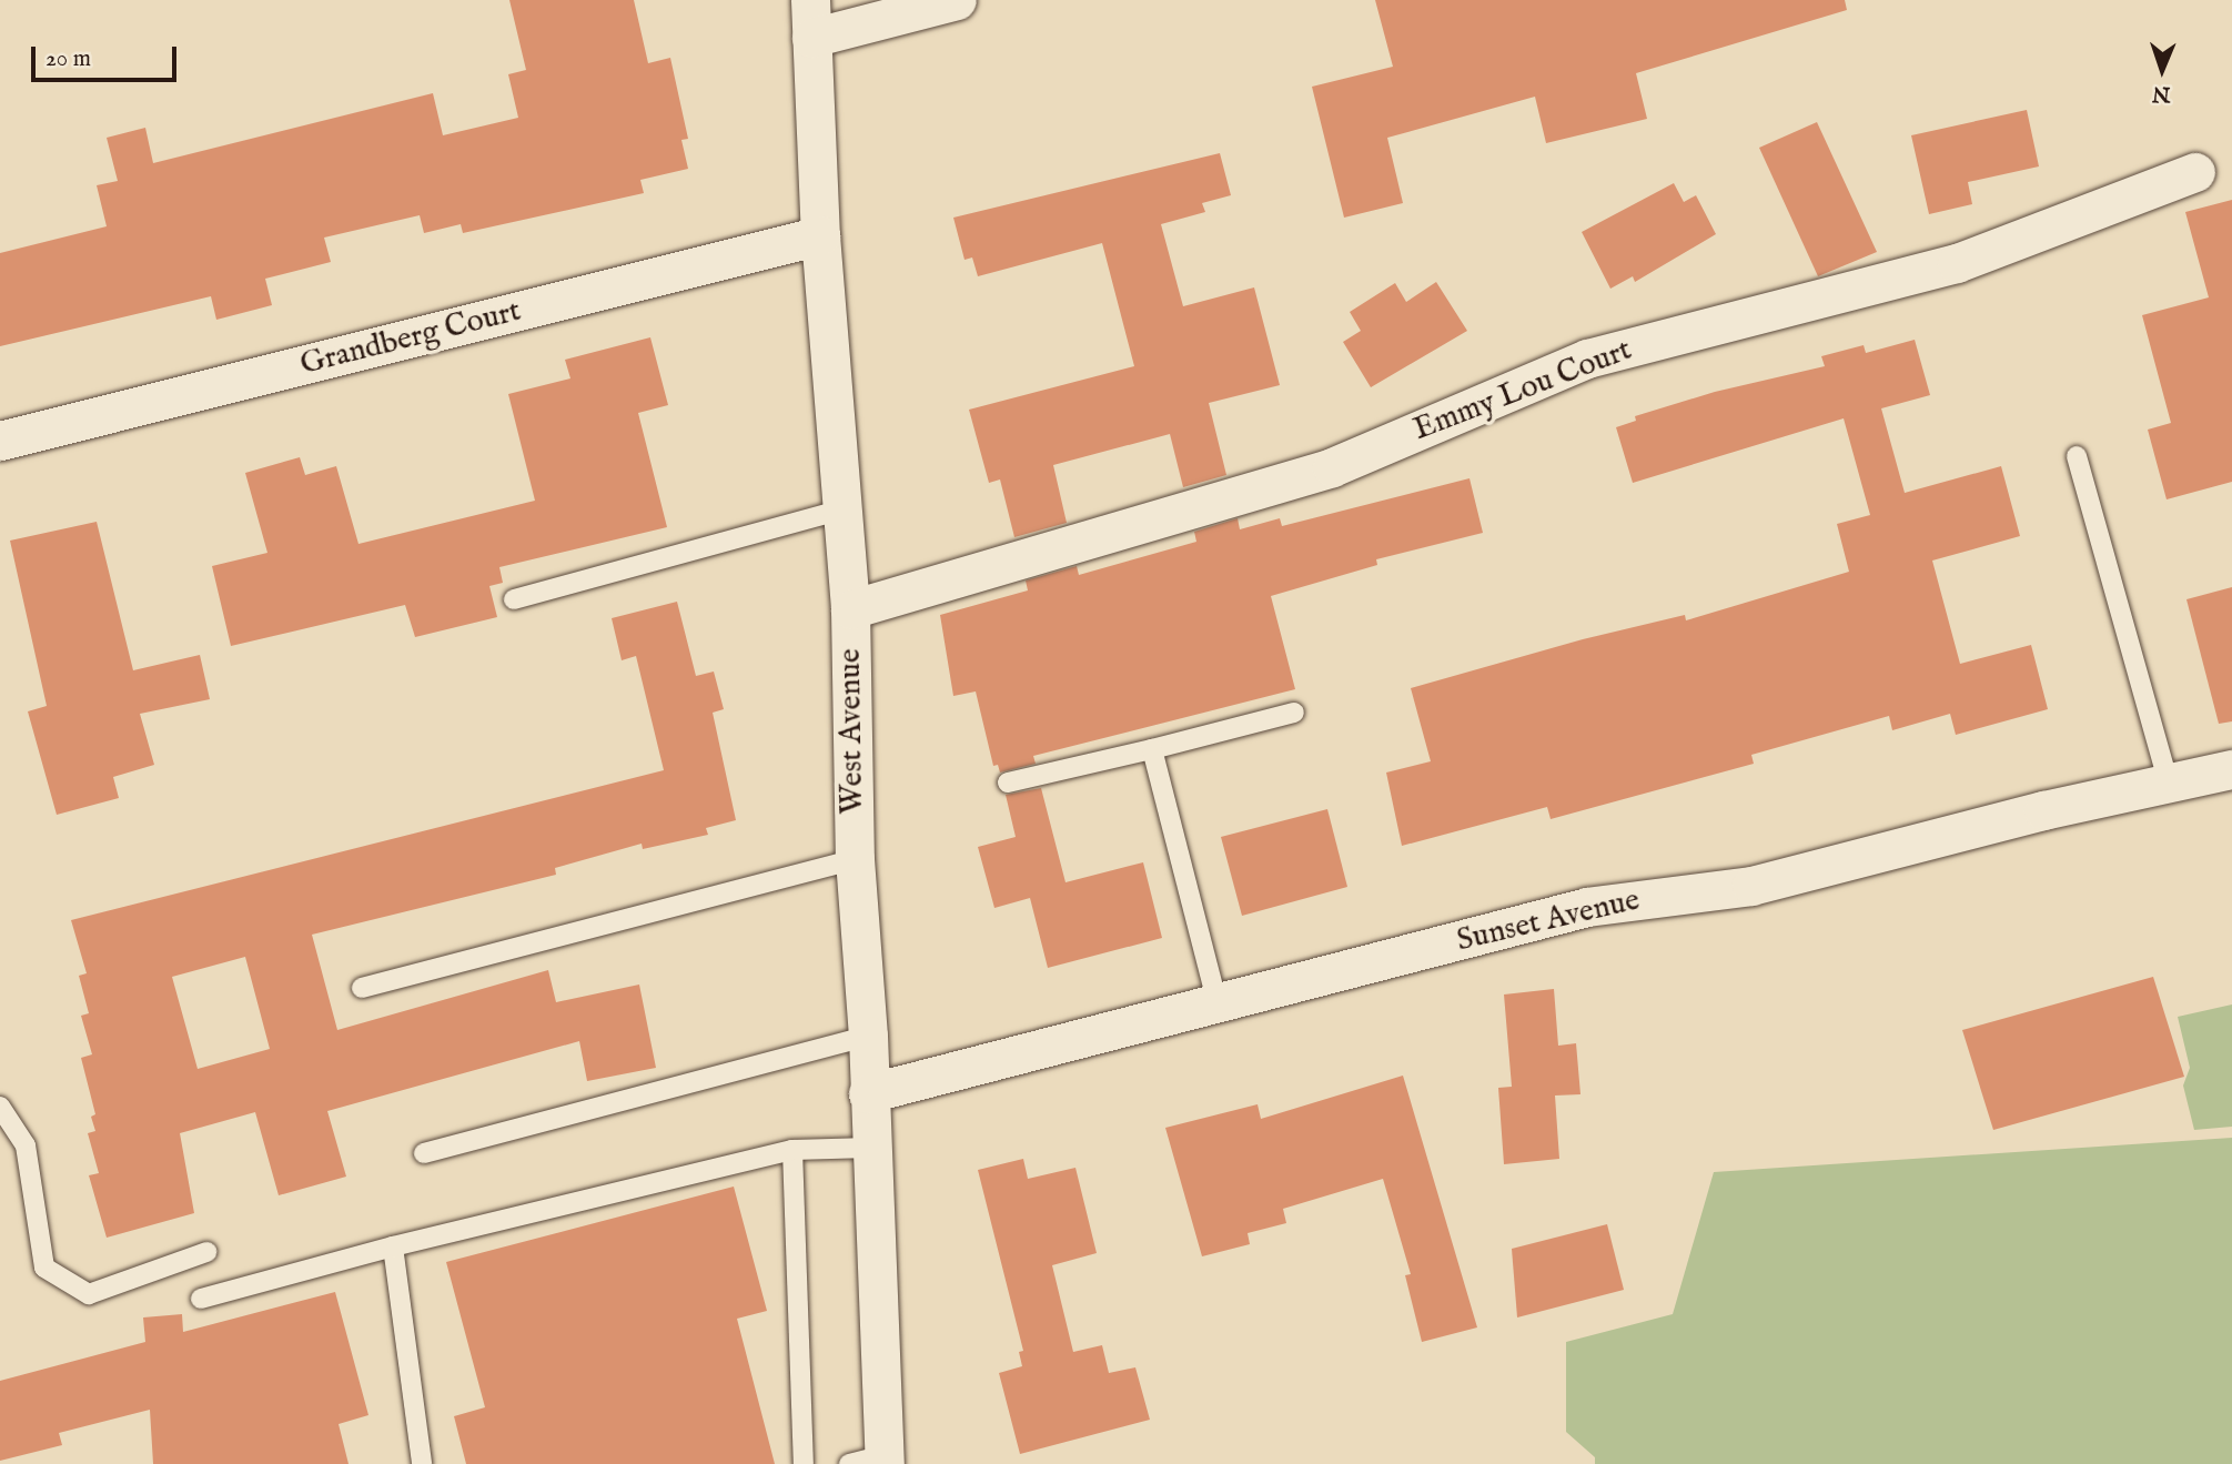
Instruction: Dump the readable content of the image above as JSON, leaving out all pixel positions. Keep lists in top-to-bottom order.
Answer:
{
  "streets": {
    "street": [
      "Grandberg Court",
      "Emmy Lou Court",
      "West Avenue",
      "Sunset Avenue"
    ]
  },
  "crossings": [
    ["Grandberg Court", "West Avenue"],
    ["Emmy Lou Court", "West Avenue"],
    ["West Avenue", "Sunset Avenue"]
  ],
  "scale_bar": "20 m",
  "north": "bottom"
}
